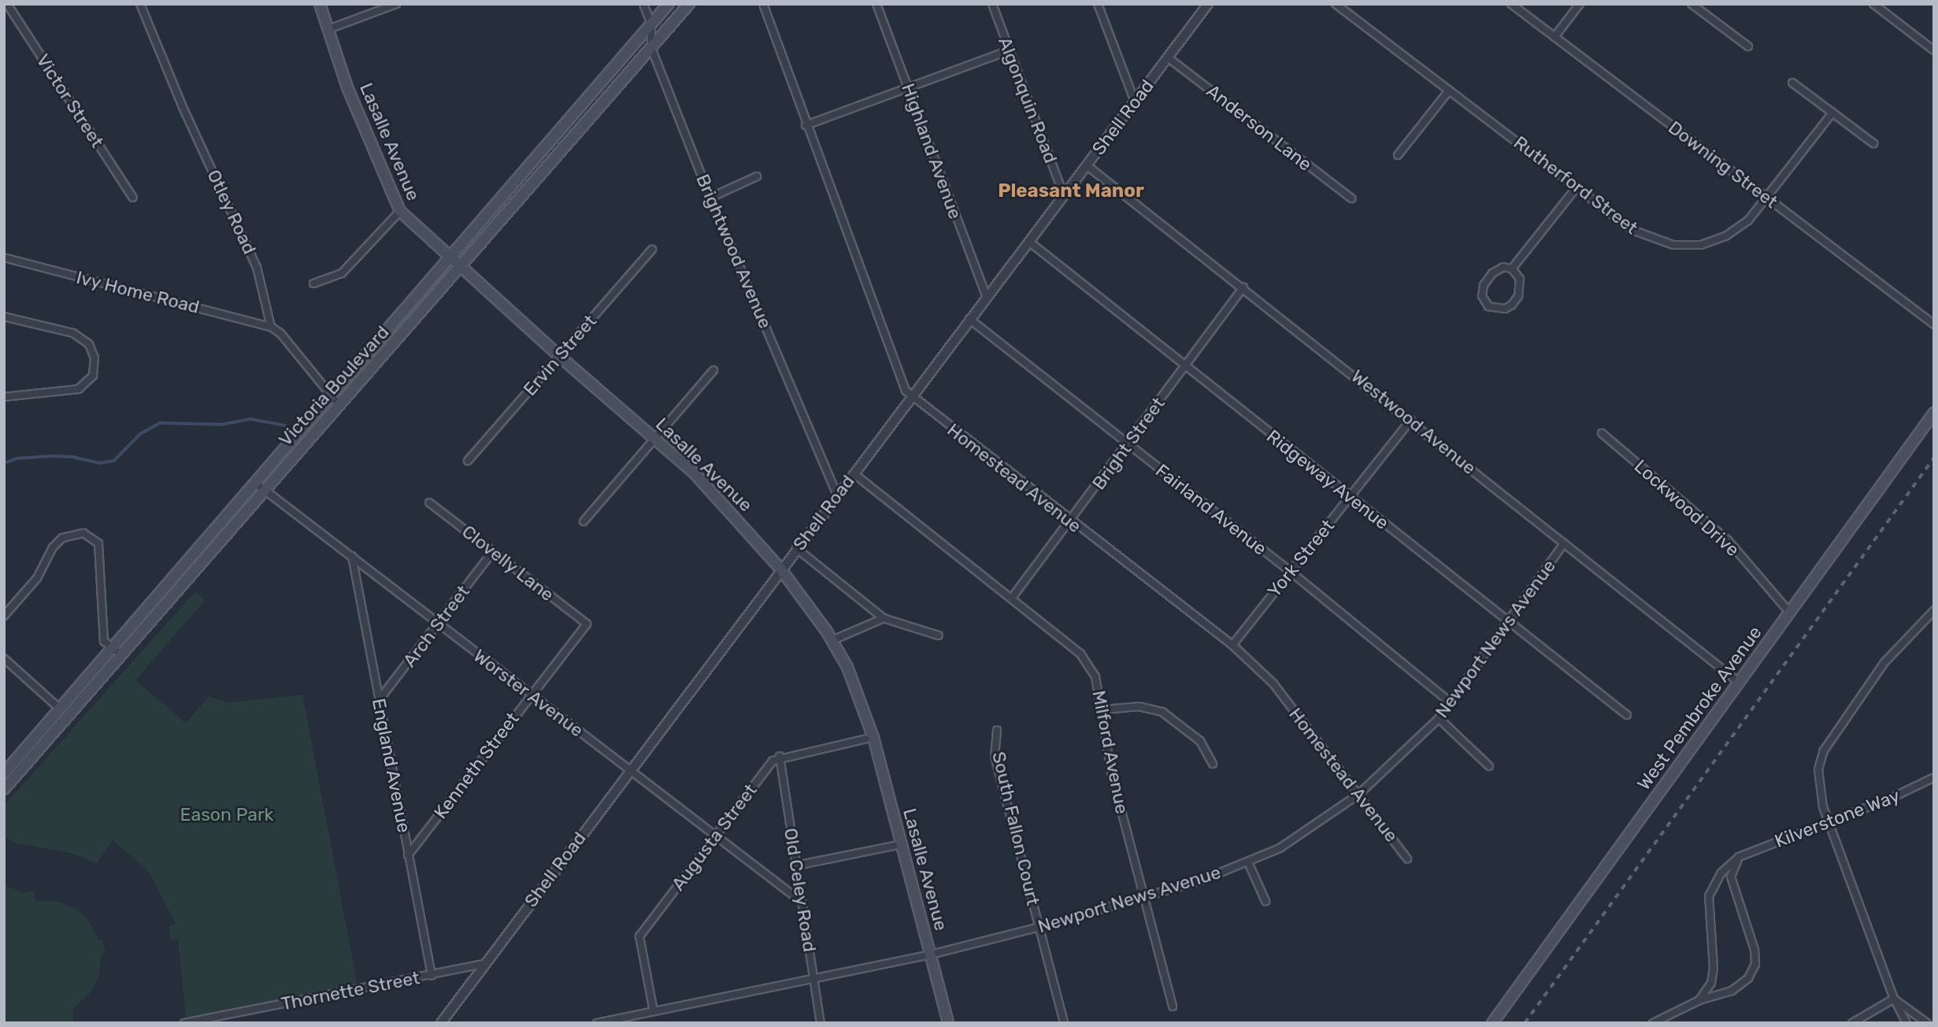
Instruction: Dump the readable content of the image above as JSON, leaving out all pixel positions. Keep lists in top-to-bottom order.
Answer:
{
  "streets": {
    "main road": ["Lasalle Avenue", "Victoria Boulevard", "West Pembroke Avenue"],
    "street": [
      "Algonquin Road",
      "Victor Street",
      "Shell Road",
      "Anderson Lane",
      "Highland Avenue",
      "Downing Street",
      "Rutherford Street",
      "Otley Road",
      "Brightwood Avenue",
      "Ivy Home Road",
      "Ervin Street",
      "Westwood Avenue",
      "Bright Street",
      "Homestead Avenue",
      "Ridgeway Avenue",
      "Lockwood Drive",
      "Fairland Avenue",
      "York Street",
      "Clovelly Lane",
      "Arch Street",
      "Newport News Avenue",
      "Worster Avenue",
      "Milford Avenue",
      "England Avenue",
      "Kenneth Street",
      "Kilverstone Way",
      "South Fallon Court",
      "Augusta Street",
      "Old Celey Road",
      "Thornette Street"
    ]
  },
  "crossings": [
    ["Algonquin Road", "Shell Road"],
    ["Shell Road", "Anderson Lane"],
    ["Shell Road", "Lasalle Avenue"],
    ["Shell Road", "Highland Avenue"],
    ["Shell Road", "Brightwood Avenue"],
    ["Shell Road", "Westwood Avenue"],
    ["Shell Road", "Homestead Avenue"],
    ["Shell Road", "Ridgeway Avenue"],
    ["Shell Road", "Fairland Avenue"],
    ["Shell Road", "Worster Avenue"],
    ["Shell Road", "Milford Avenue"],
    ["Shell Road", "Thornette Street"],
    ["Lasalle Avenue", "Ervin Street"],
    ["Lasalle Avenue", "Victoria Boulevard"],
    ["Lasalle Avenue", "Newport News Avenue"],
    ["Downing Street", "Rutherford Street"],
    ["Otley Road", "Ivy Home Road"],
    ["Otley Road", "Victoria Boulevard"],
    ["Brightwood Avenue", "Victoria Boulevard"],
    ["Victoria Boulevard", "Worster Avenue"],
    ["Westwood Avenue", "Bright Street"],
    ["Westwood Avenue", "York Street"],
    ["Westwood Avenue", "Newport News Avenue"],
    ["Westwood Avenue", "West Pembroke Avenue"],
    ["Bright Street", "Homestead Avenue"],
    ["Bright Street", "Ridgeway Avenue"],
    ["Bright Street", "Fairland Avenue"],
    ["Bright Street", "Milford Avenue"],
    ["Homestead Avenue", "York Street"],
    ["Homestead Avenue", "Newport News Avenue"],
    ["Ridgeway Avenue", "York Street"],
    ["Ridgeway Avenue", "Newport News Avenue"],
    ["Lockwood Drive", "West Pembroke Avenue"],
    ["Fairland Avenue", "York Street"],
    ["Fairland Avenue", "Newport News Avenue"],
    ["Clovelly Lane", "Arch Street"],
    ["Clovelly Lane", "Kenneth Street"],
    ["Arch Street", "Worster Avenue"],
    ["Arch Street", "England Avenue"],
    ["Newport News Avenue", "Milford Avenue"],
    ["Newport News Avenue", "South Fallon Court"],
    ["Newport News Avenue", "Augusta Street"],
    ["Newport News Avenue", "Old Celey Road"],
    ["Worster Avenue", "England Avenue"],
    ["Worster Avenue", "Kenneth Street"],
    ["Worster Avenue", "Augusta Street"],
    ["Worster Avenue", "Old Celey Road"],
    ["England Avenue", "Kenneth Street"],
    ["England Avenue", "Thornette Street"],
    ["Augusta Street", "Old Celey Road"]
  ],
  "districts": ["Pleasant Manor"],
  "parks": ["Eason Park"]
}
